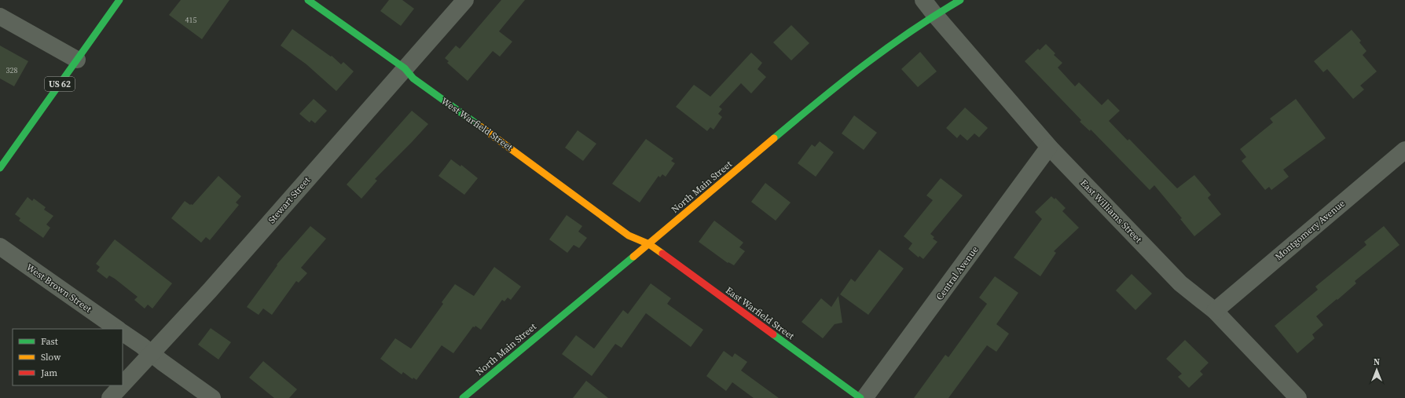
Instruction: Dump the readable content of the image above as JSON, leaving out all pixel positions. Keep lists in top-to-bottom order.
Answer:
{
  "streets": {
    "street": [
      "US 62",
      "West Warfield Street",
      "North Main Street",
      "Stewart Street",
      "East Williams Street",
      "Montgomery Avenue",
      "Central Avenue",
      "West Brown Street",
      "East Warfield Street"
    ]
  },
  "crossings": [
    ["West Warfield Street", "North Main Street"],
    ["West Warfield Street", "Stewart Street"],
    ["West Warfield Street", "East Warfield Street"],
    ["North Main Street", "East Williams Street"],
    ["North Main Street", "East Warfield Street"],
    ["East Williams Street", "Montgomery Avenue"],
    ["East Williams Street", "Central Avenue"]
  ],
  "house_numbers": ["415", "328"],
  "legend": ["Fast", "Slow", "Jam"],
  "north": "top"
}
